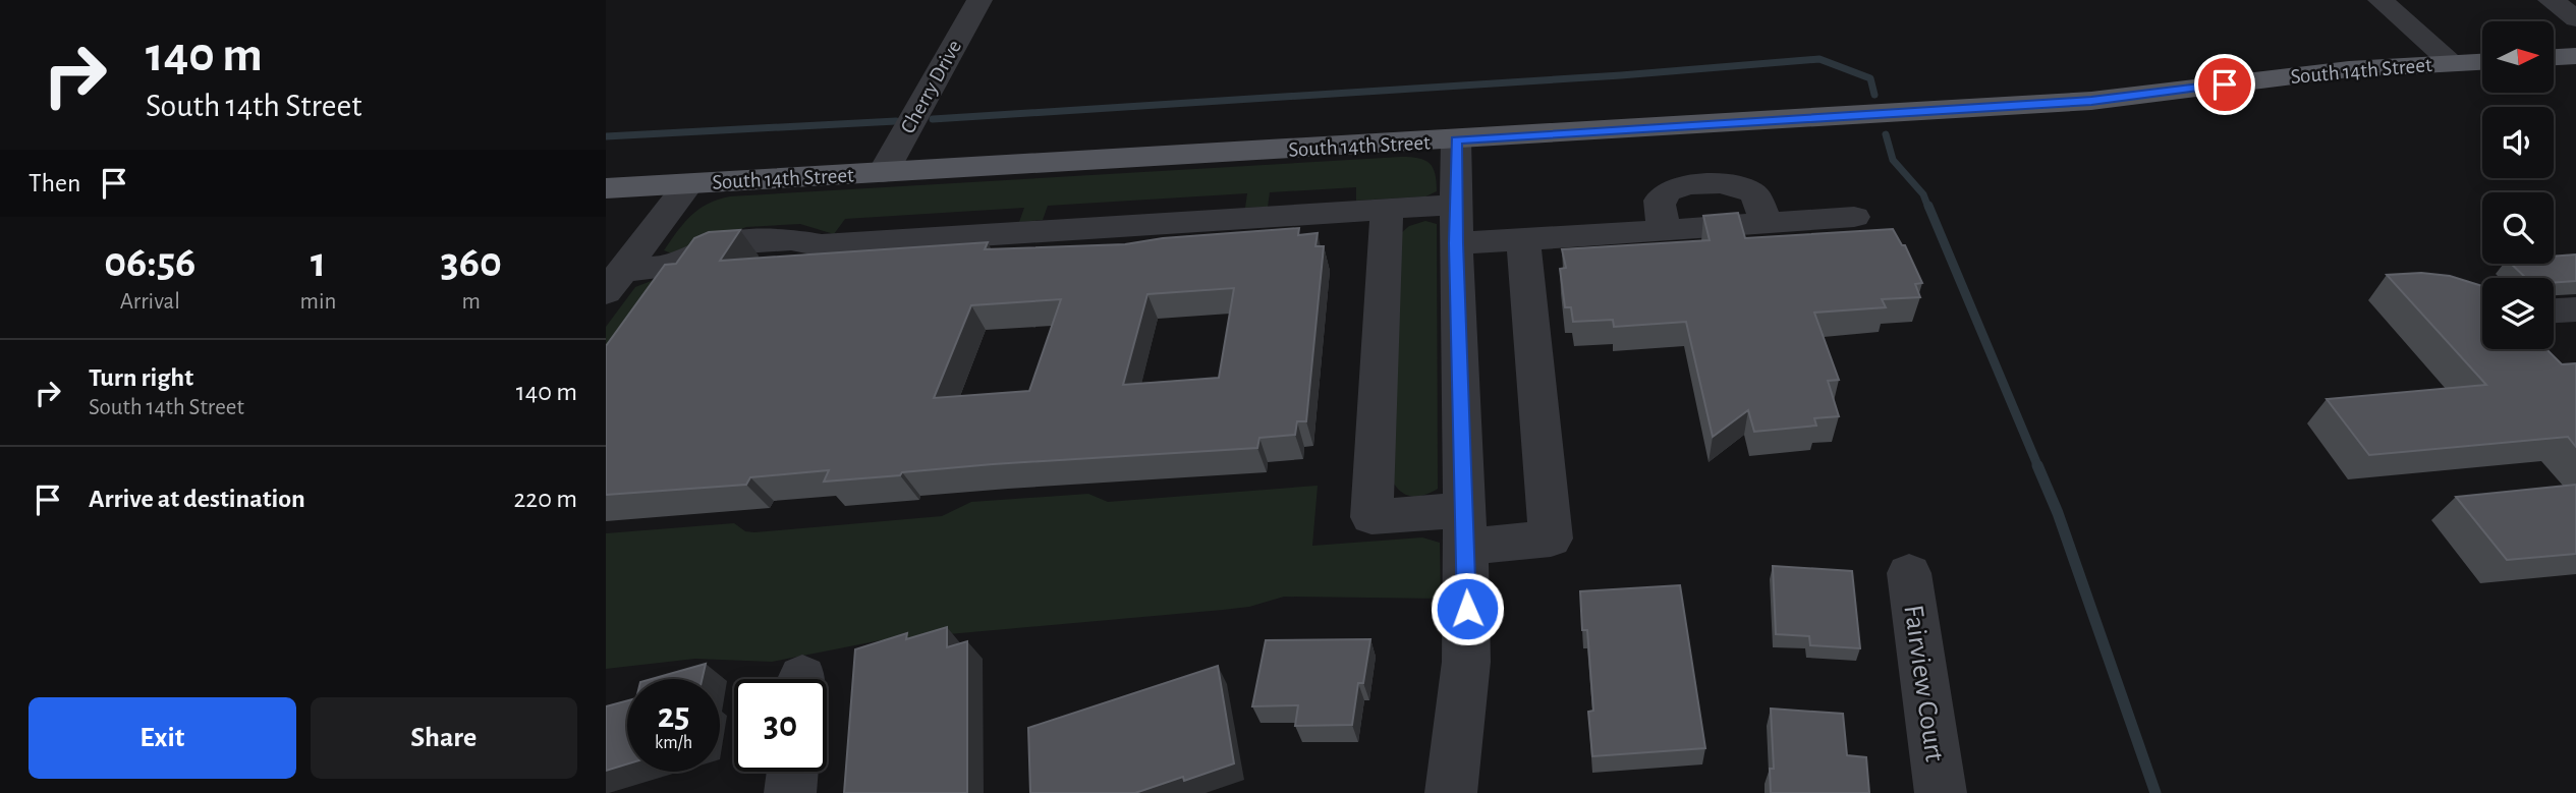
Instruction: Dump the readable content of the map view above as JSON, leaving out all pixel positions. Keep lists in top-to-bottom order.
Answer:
{
  "streets": {
    "main road": ["South 14th Street"],
    "street": ["Cherry Drive", "Fairview Court"]
  },
  "crossings": [
    ["South 14th Street", "Cherry Drive"]
  ],
  "north": "right",
  "page": {
    "turn": ["140 m", "South 14th Street"],
    "then": "Then",
    "eta": [
      "06:56",
      "Arrival",
      "1",
      "min",
      "360",
      "m"
    ],
    "list": [
      {
        "name": "Turn right",
        "note": "South 14th Street",
        "value": "140 m"
      },
      {
        "name": "Arrive at destination",
        "value": "220 m"
      }
    ],
    "speed": "25 km/h",
    "limit": "30",
    "buttons": ["Exit", "Share"]
  }
}
